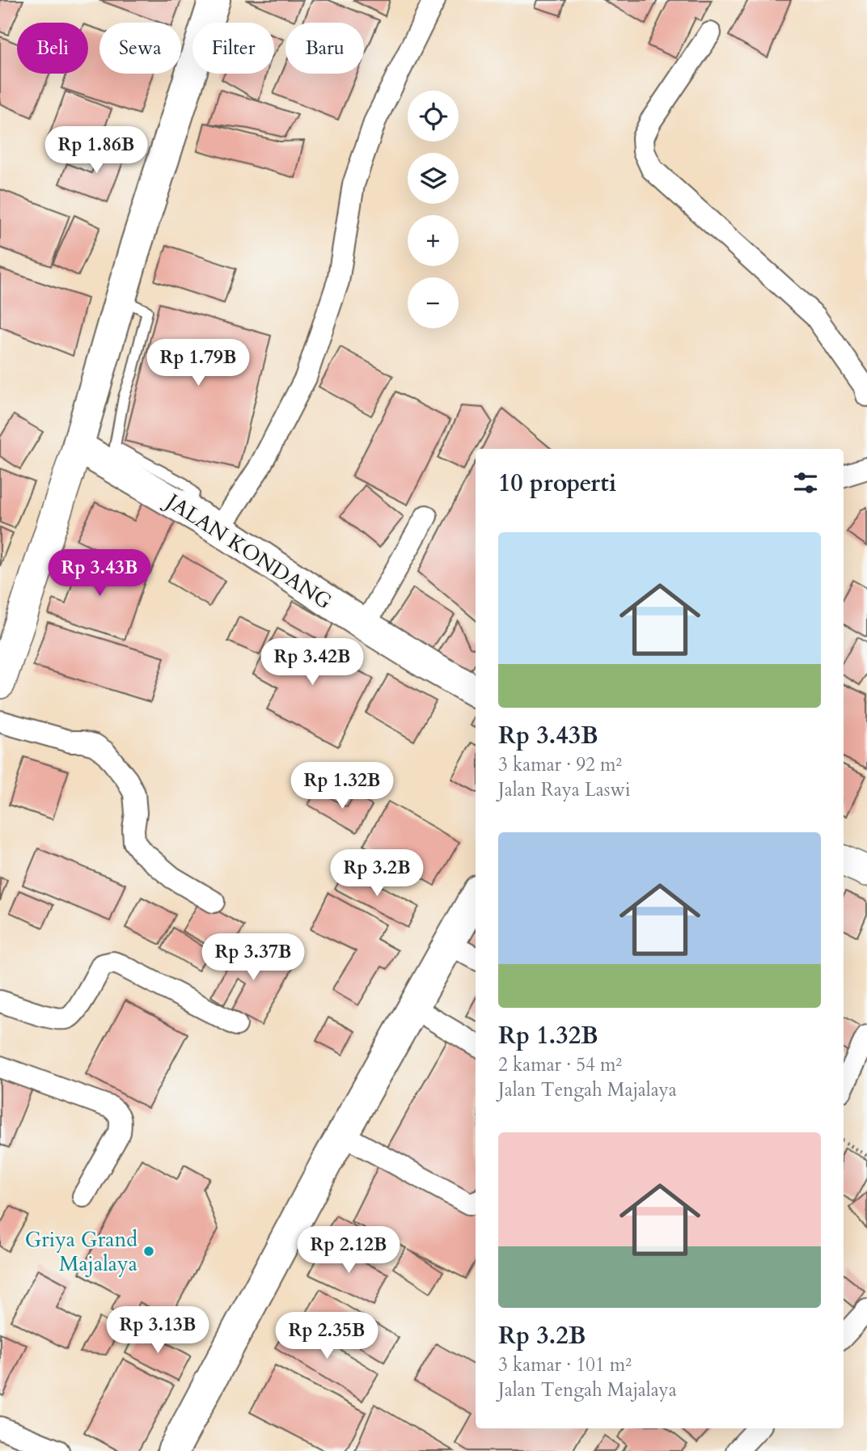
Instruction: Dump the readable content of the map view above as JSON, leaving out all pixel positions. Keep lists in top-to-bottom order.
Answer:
{
  "streets": {
    "main road": ["JALAN KONDANG"]
  },
  "places": ["Griya Grand Majalaya"],
  "page": {
    "chip": [
      "Beli",
      "Sewa",
      "Filter",
      "Baru"
    ],
    "map_buttons": ["+", "−"],
    "price": [
      "Rp 1.86B",
      "Rp 1.79B",
      "Rp 3.43B",
      "Rp 3.42B",
      "Rp 1.32B",
      "Rp 3.2B",
      "Rp 3.37B",
      "Rp 2.12B",
      "Rp 3.13B",
      "Rp 2.35B"
    ],
    "heading": "10 properti",
    "list": [
      {
        "name": "Rp 3.43B",
        "note": "3 kamar · 92 m² · Jalan Raya Laswi"
      },
      {
        "name": "Rp 1.32B",
        "note": "2 kamar · 54 m² · Jalan Tengah Majalaya"
      },
      {
        "name": "Rp 3.2B",
        "note": "3 kamar · 101 m² · Jalan Tengah Majalaya"
      }
    ]
  }
}
